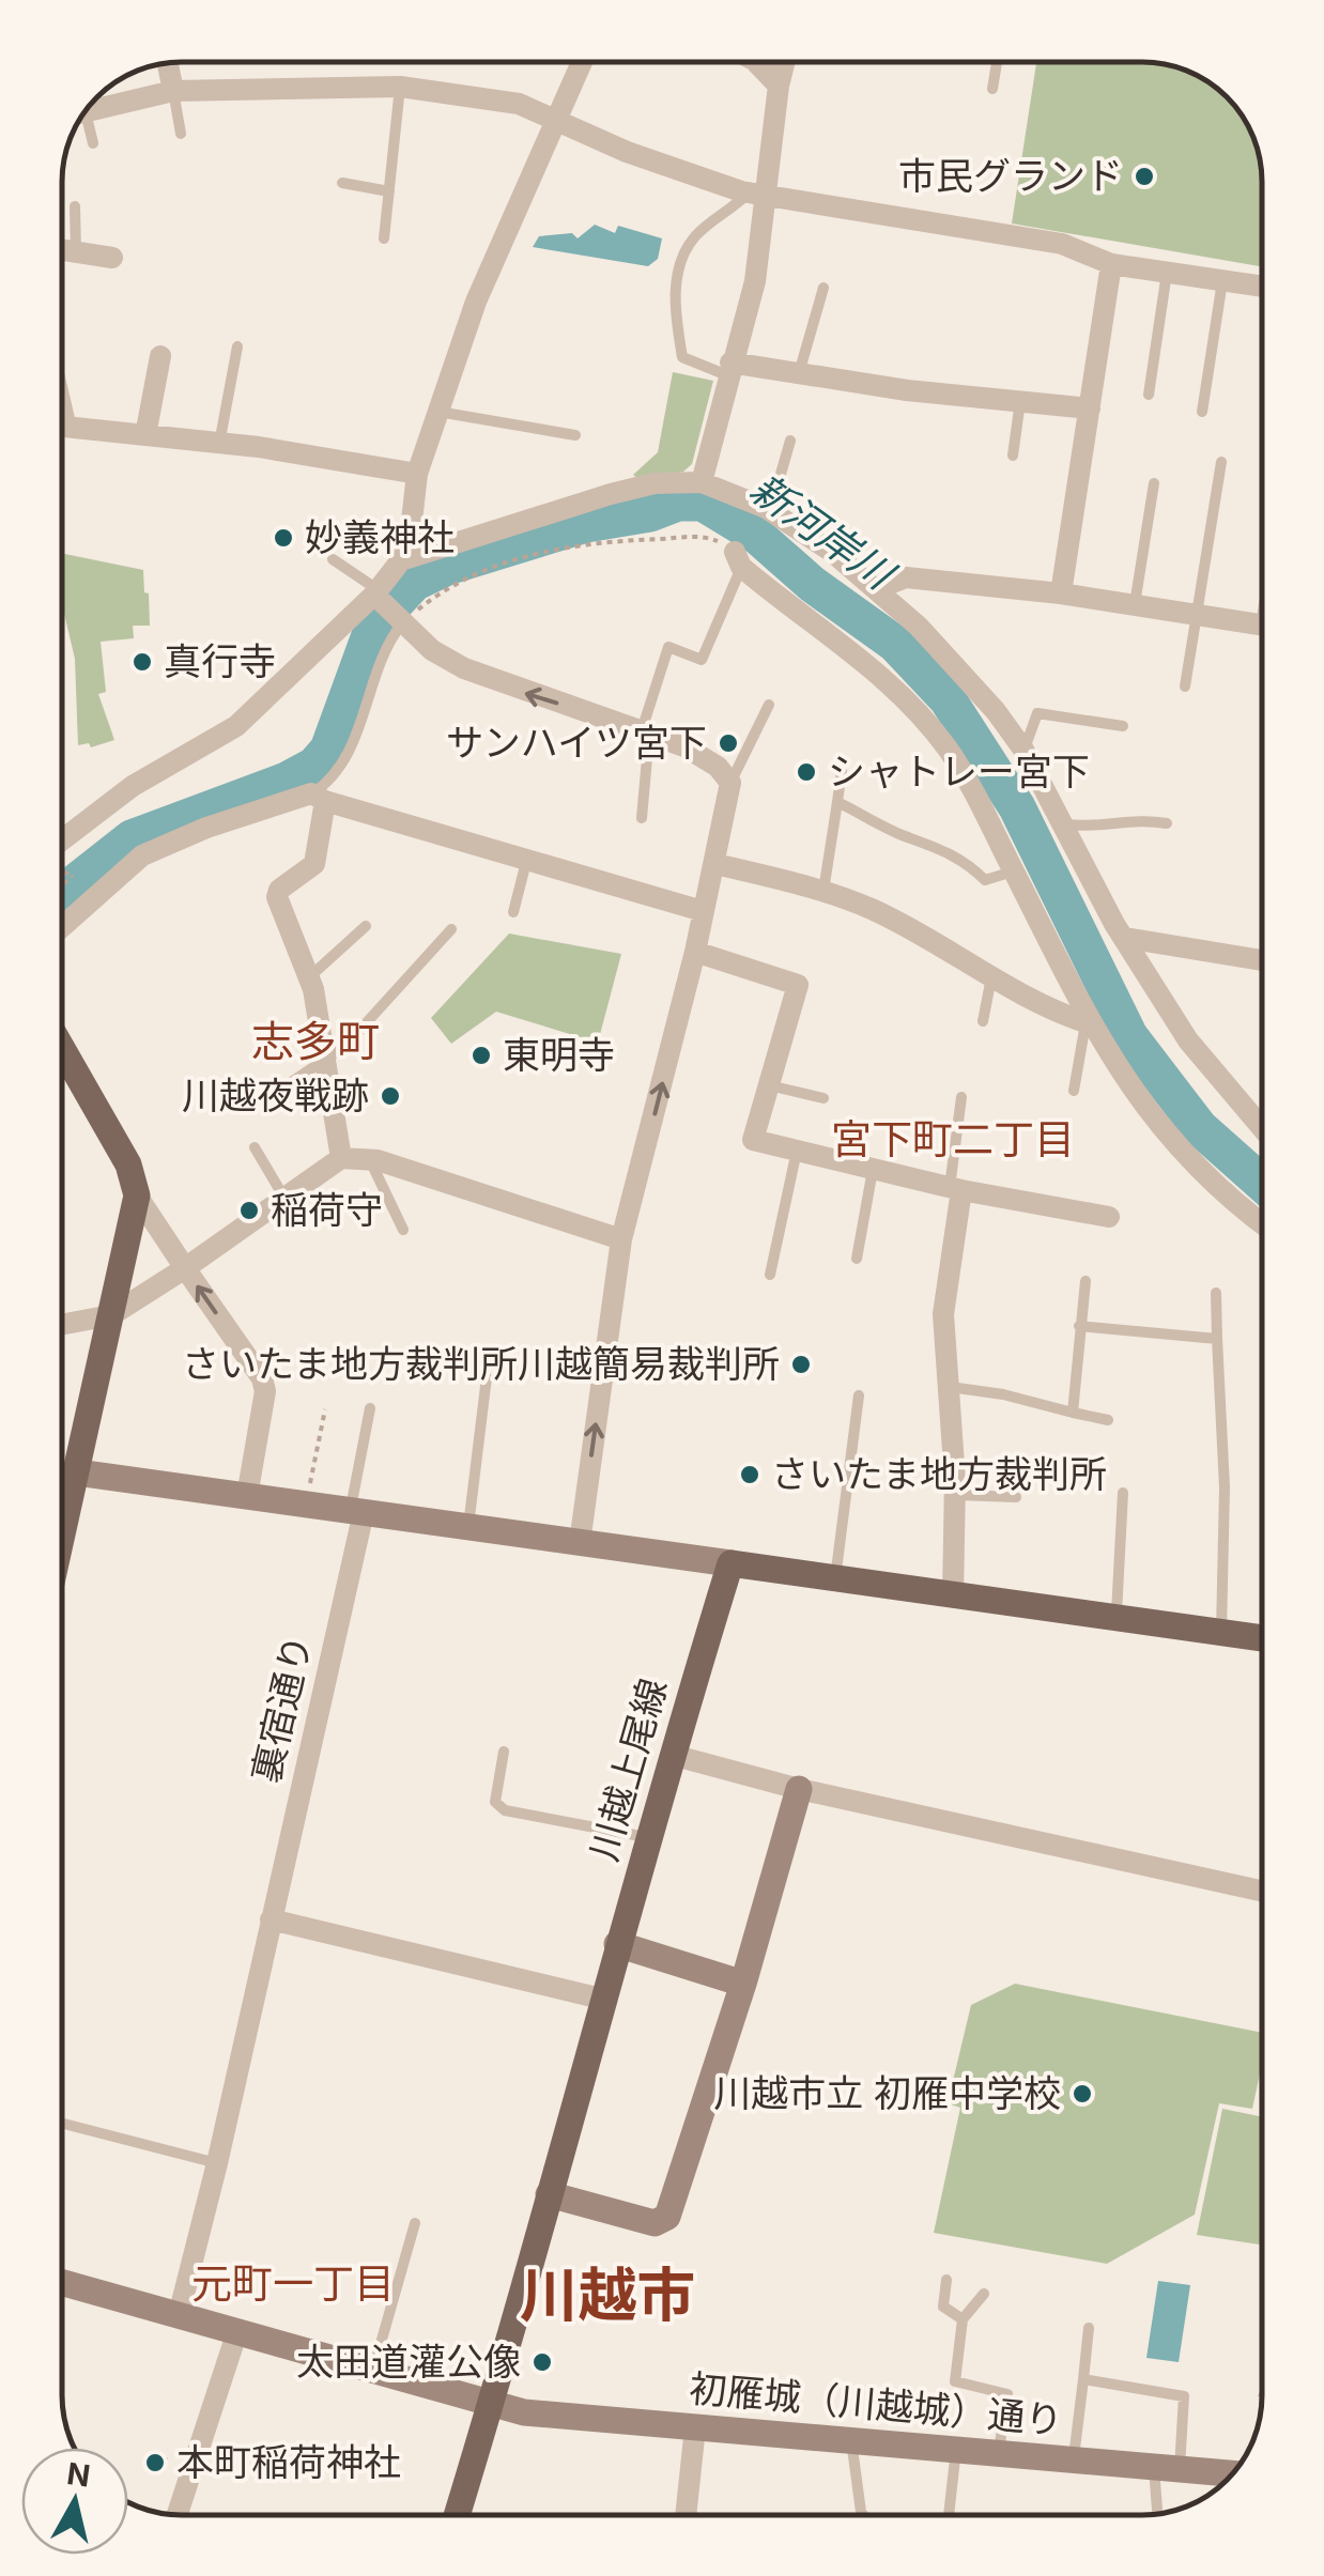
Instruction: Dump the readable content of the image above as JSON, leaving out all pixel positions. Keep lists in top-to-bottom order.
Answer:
{
  "streets": {
    "main road": ["川越上尾線"],
    "street": ["裏宿通り", "初雁城（川越城）通り"]
  },
  "crossings": [
    ["裏宿通り", "初雁城（川越城）通り"],
    ["川越上尾線", "初雁城（川越城）通り"]
  ],
  "districts": [
    "志多町",
    "宮下町二丁目",
    "元町一丁目",
    "川越市"
  ],
  "water": ["新河岸川"],
  "places": [
    "市民グランド",
    "妙義神社",
    "真行寺",
    "サンハイツ宮下",
    "シャトレー宮下",
    "東明寺",
    "川越夜戦跡",
    "稲荷守",
    "さいたま地方裁判所川越簡易裁判所",
    "さいたま地方裁判所",
    "川越市立 初雁中学校",
    "太田道灌公像",
    "本町稲荷神社"
  ],
  "north": "top"
}
